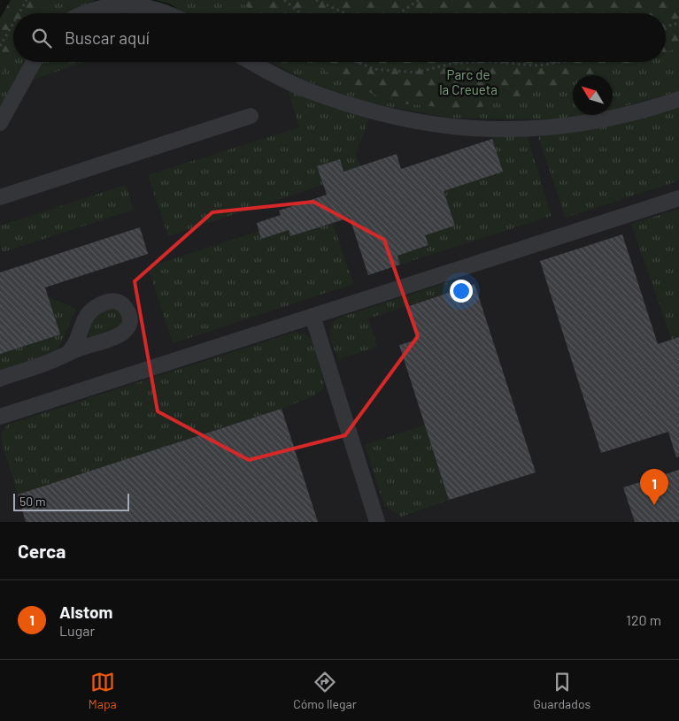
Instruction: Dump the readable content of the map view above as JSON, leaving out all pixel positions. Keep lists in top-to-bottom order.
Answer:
{
  "parks": ["Parc de la Creueta"],
  "scale_bar": "50 m",
  "north": "top left",
  "page": {
    "search": "Buscar aquí",
    "pins": "1",
    "scale": "50 m",
    "heading": "Cerca",
    "list": [
      {
        "mark": "1",
        "name": "Alstom",
        "note": "Lugar",
        "value": "120 m"
      }
    ],
    "nav": ["Mapa", "Cómo llegar", "Guardados"]
  }
}
